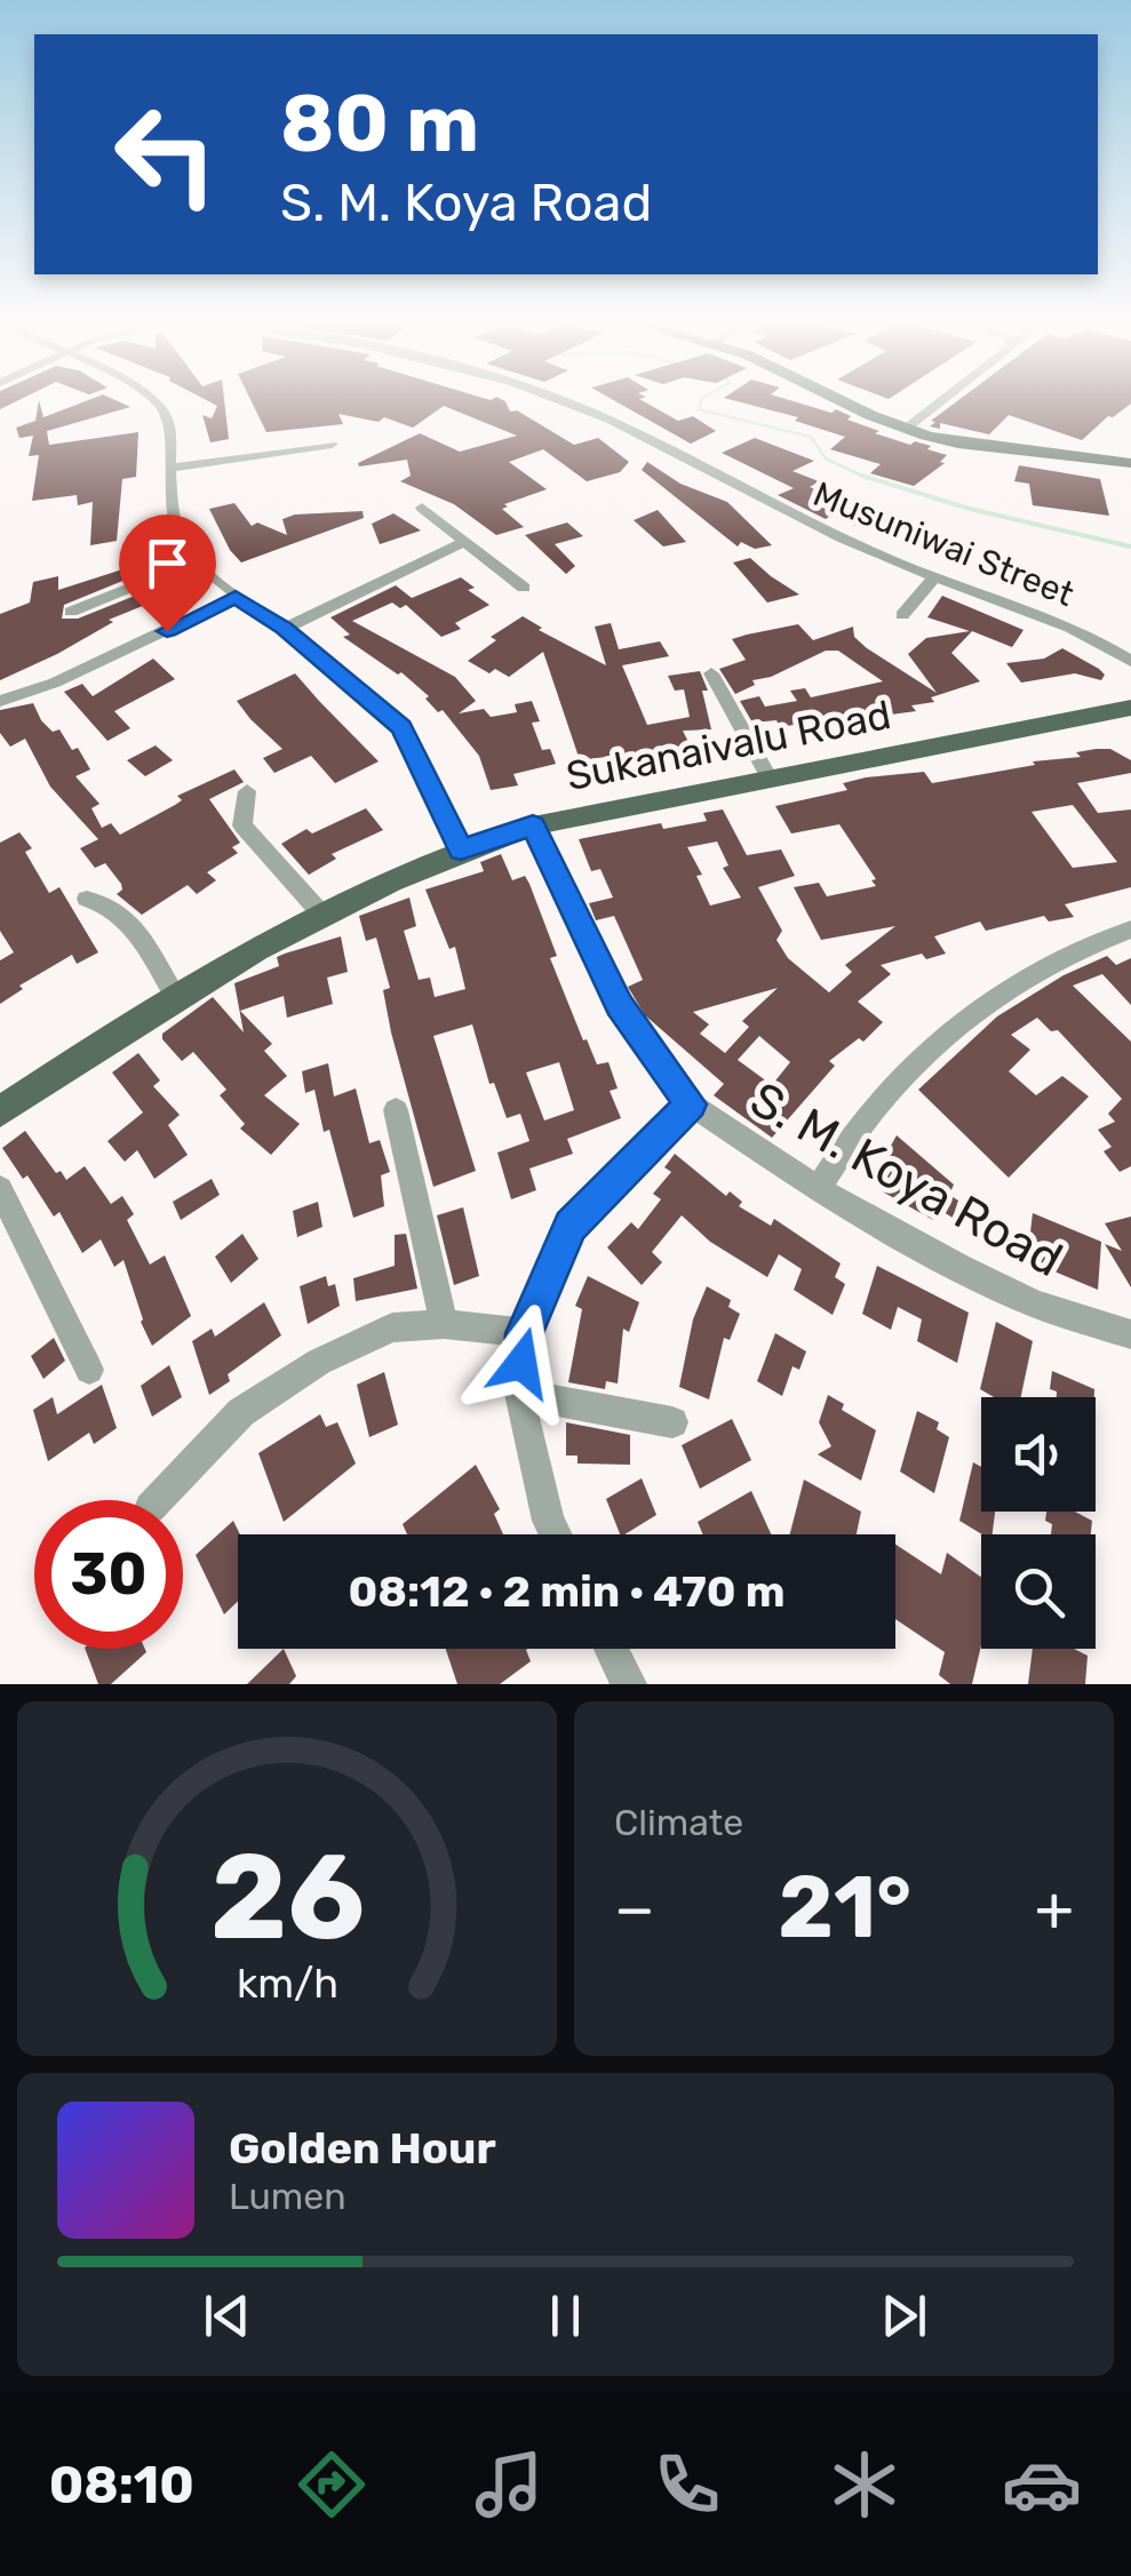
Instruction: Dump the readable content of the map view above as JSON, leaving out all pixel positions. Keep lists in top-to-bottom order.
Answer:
{
  "streets": {
    "main road": ["Sukanaivalu Road"],
    "street": ["Musuniwai Street", "S. M. Koya Road"]
  },
  "crossings": [
    ["Sukanaivalu Road", "S. M. Koya Road"]
  ],
  "page": {
    "turn": ["80 m", "S. M. Koya Road"],
    "limit": "30",
    "trip": "08:12 · 2 min · 470 m",
    "tile": "Climate",
    "heat": ["−", "21°", "+"],
    "song": ["Golden Hour", "Lumen"],
    "tabs": "08:10",
    "gauge": ["26", "km/h"]
  }
}
